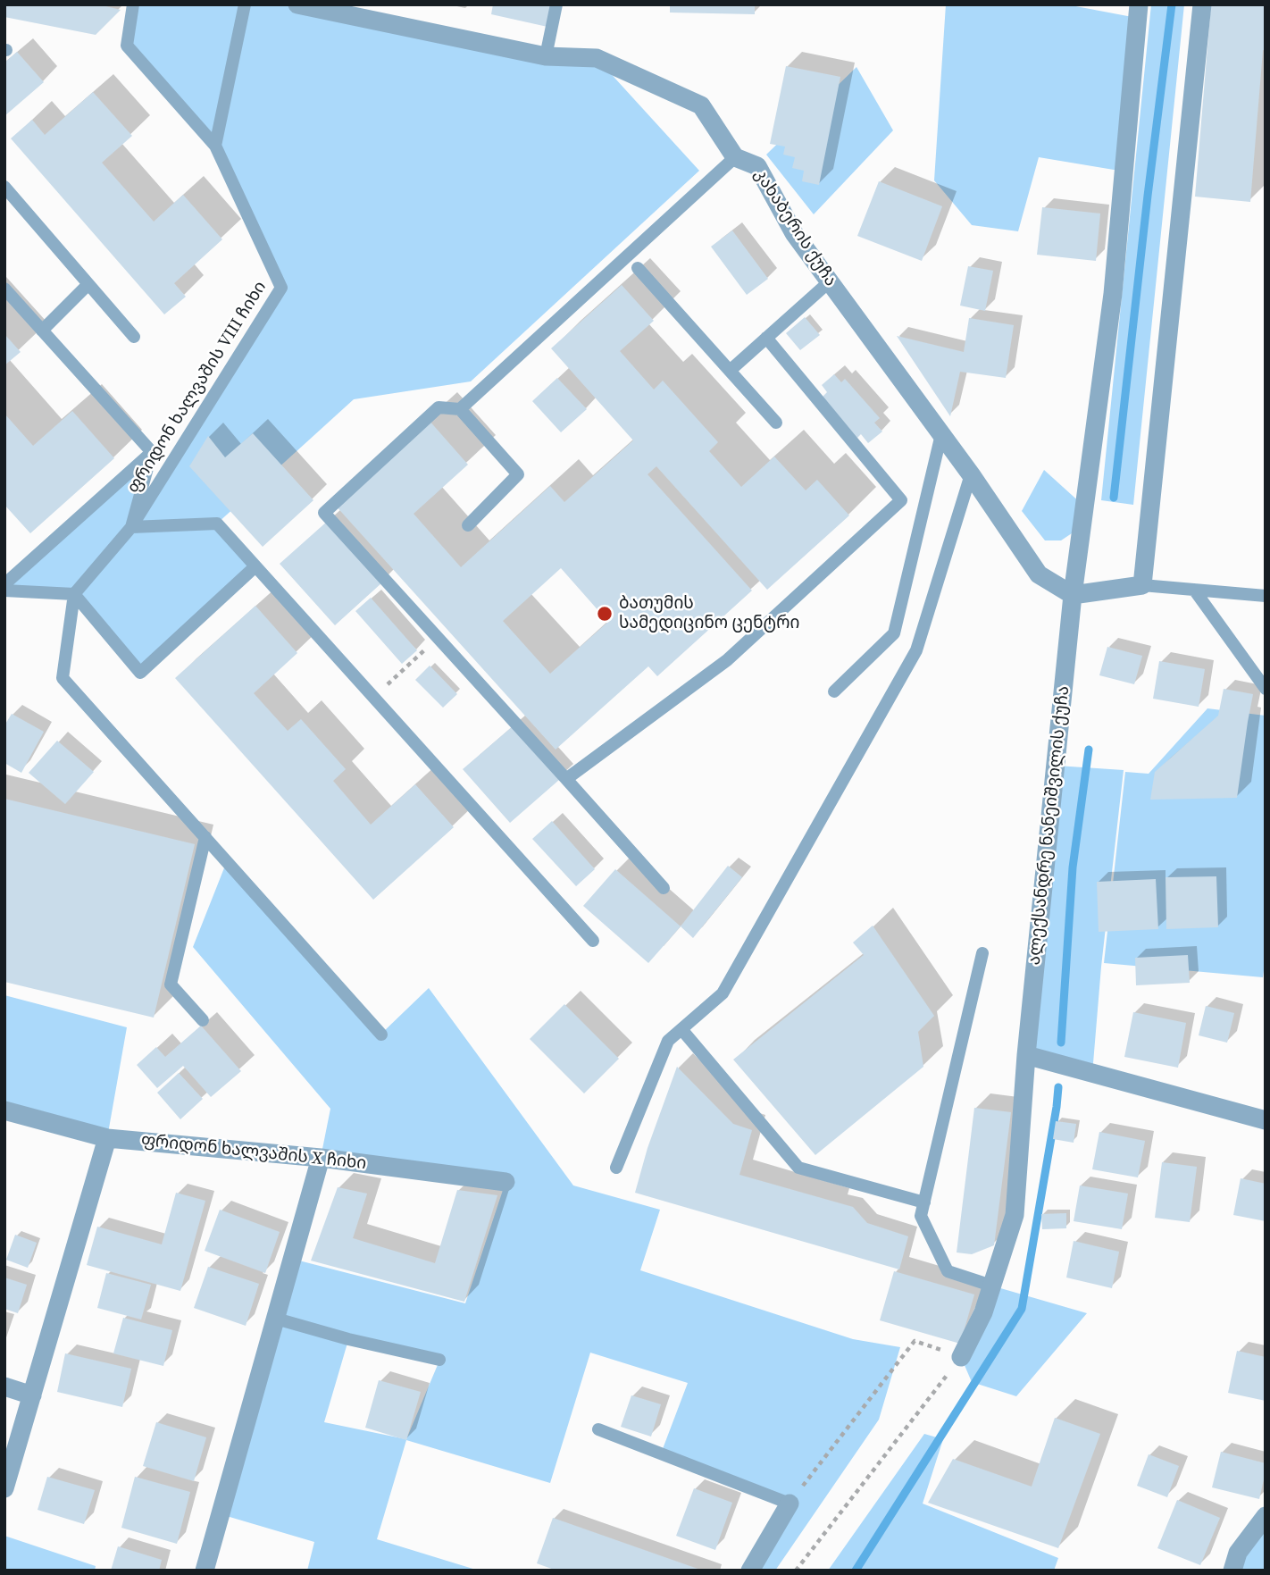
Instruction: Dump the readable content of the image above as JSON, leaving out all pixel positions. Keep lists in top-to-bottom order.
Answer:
{
  "streets": {
    "street": ["კახაბერის ქუჩა", "ალექსანდრე ნანეიშვილის ქუჩა", "ფრიდონ ხალვაშის X ჩიხი"],
    "lane": ["ფრიდონ ხალვაშის VIII ჩიხი"]
  },
  "crossings": [
    ["კახაბერის ქუჩა", "ალექსანდრე ნანეიშვილის ქუჩა"]
  ],
  "places": ["ბათუმის სამედიცინო ცენტრი"]
}
